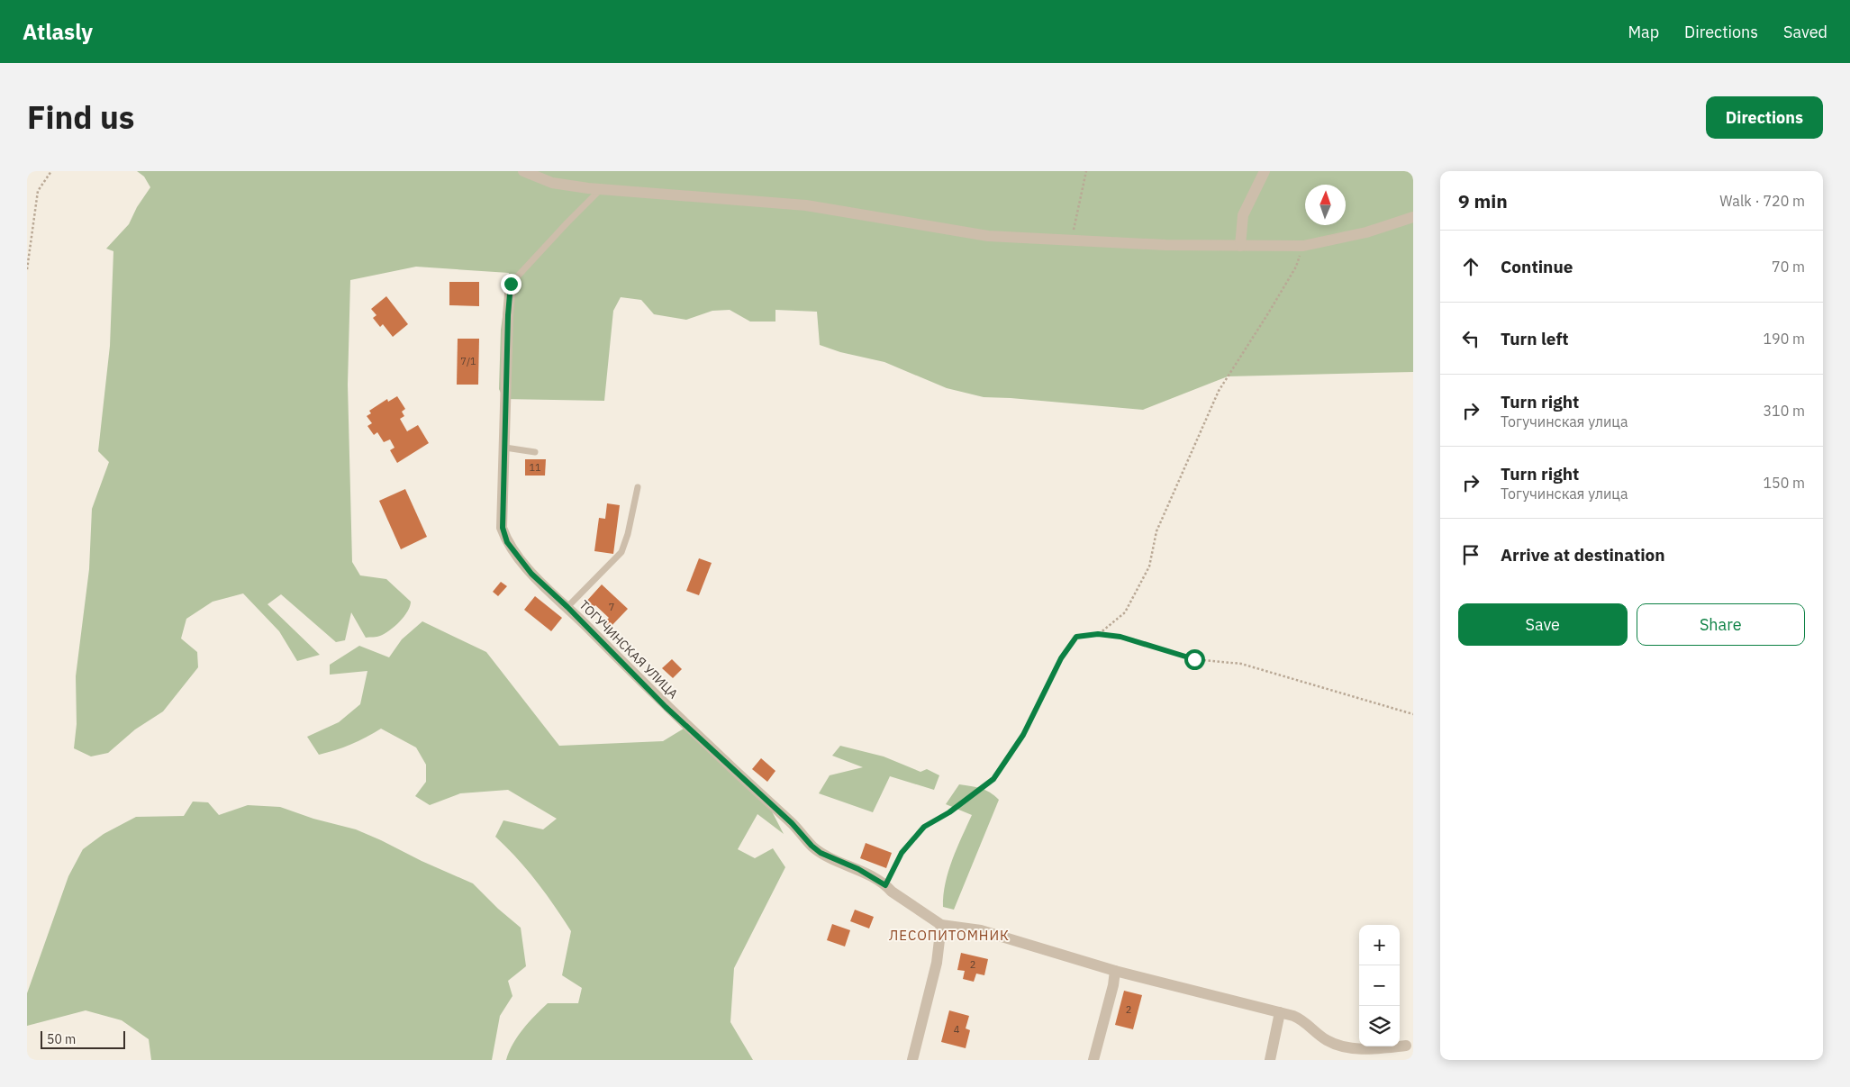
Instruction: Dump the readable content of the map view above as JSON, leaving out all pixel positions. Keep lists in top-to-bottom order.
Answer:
{
  "streets": {
    "street": ["ТОГУЧИНСКАЯ УЛИЦА"]
  },
  "districts": ["ЛЕСОПИТОМНИК"],
  "house_numbers": [
    "7/1",
    "11",
    "7",
    "2",
    "2",
    "4"
  ],
  "scale_bar": "50 m",
  "north": "top",
  "page": {
    "header": "Atlasly",
    "nav": ["Map", "Directions", "Saved"],
    "title": "Find us",
    "buttons": [
      "Directions",
      ["Save", "Share"]
    ],
    "heading": ["9 min", "Walk · 720 m"],
    "list": [
      ["Continue", "70 m"],
      ["Turn left", "190 m"],
      ["Turn right", "Тогучинская улица", "310 m"],
      ["Turn right", "Тогучинская улица", "150 m"],
      "Arrive at destination"
    ],
    "map_buttons": ["+", "−"],
    "scale": "50 m"
  }
}
